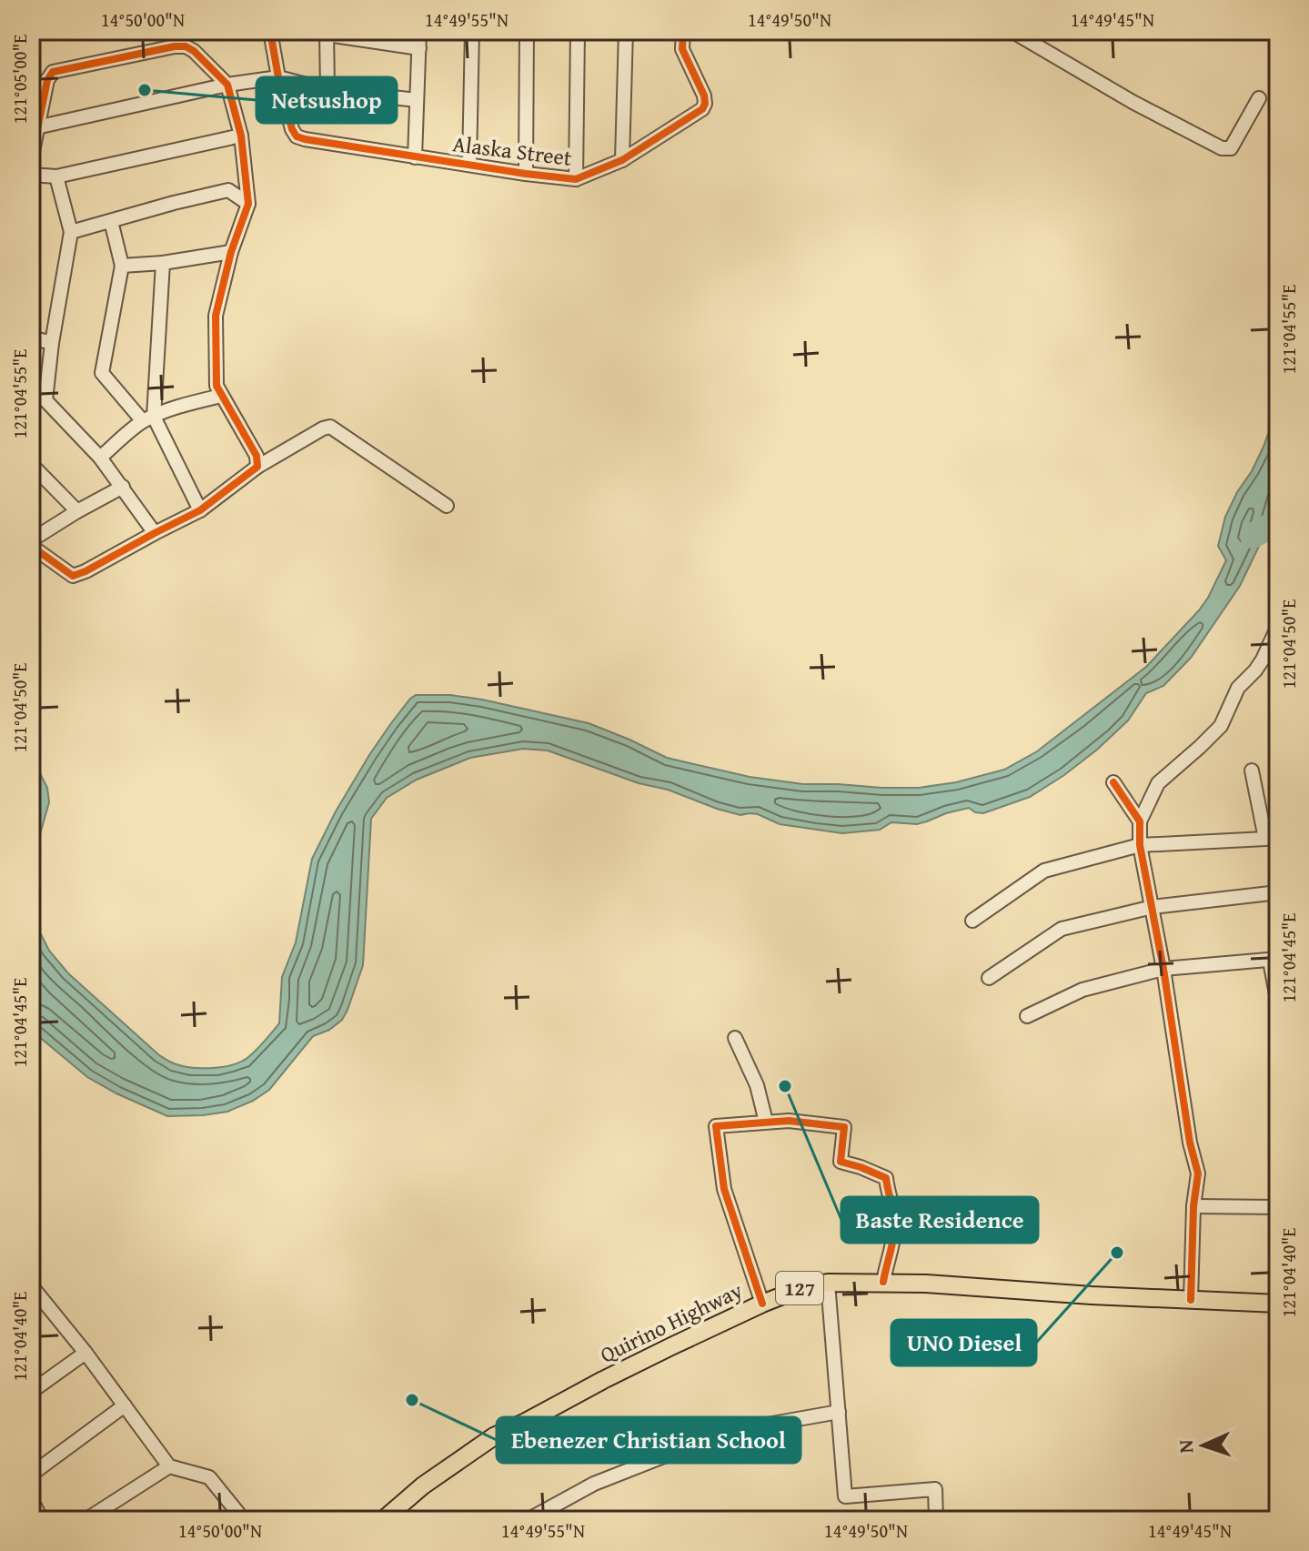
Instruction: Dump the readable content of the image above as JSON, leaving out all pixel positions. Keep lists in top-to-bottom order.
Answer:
{
  "streets": {
    "main road": ["127", "Quirino Highway"],
    "street": ["Alaska Street"]
  },
  "places": [
    "Netsushop",
    "Baste Residence",
    "UNO Diesel",
    "Ebenezer Christian School"
  ],
  "north": "left",
  "coordinates": [
    "14°50'00\"N",
    "14°49'55\"N",
    "14°49'50\"N",
    "14°49'45\"N",
    "121°05'00\"E",
    "121°04'55\"E",
    "121°04'50\"E",
    "121°04'45\"E",
    "121°04'40\"E"
  ]
}
